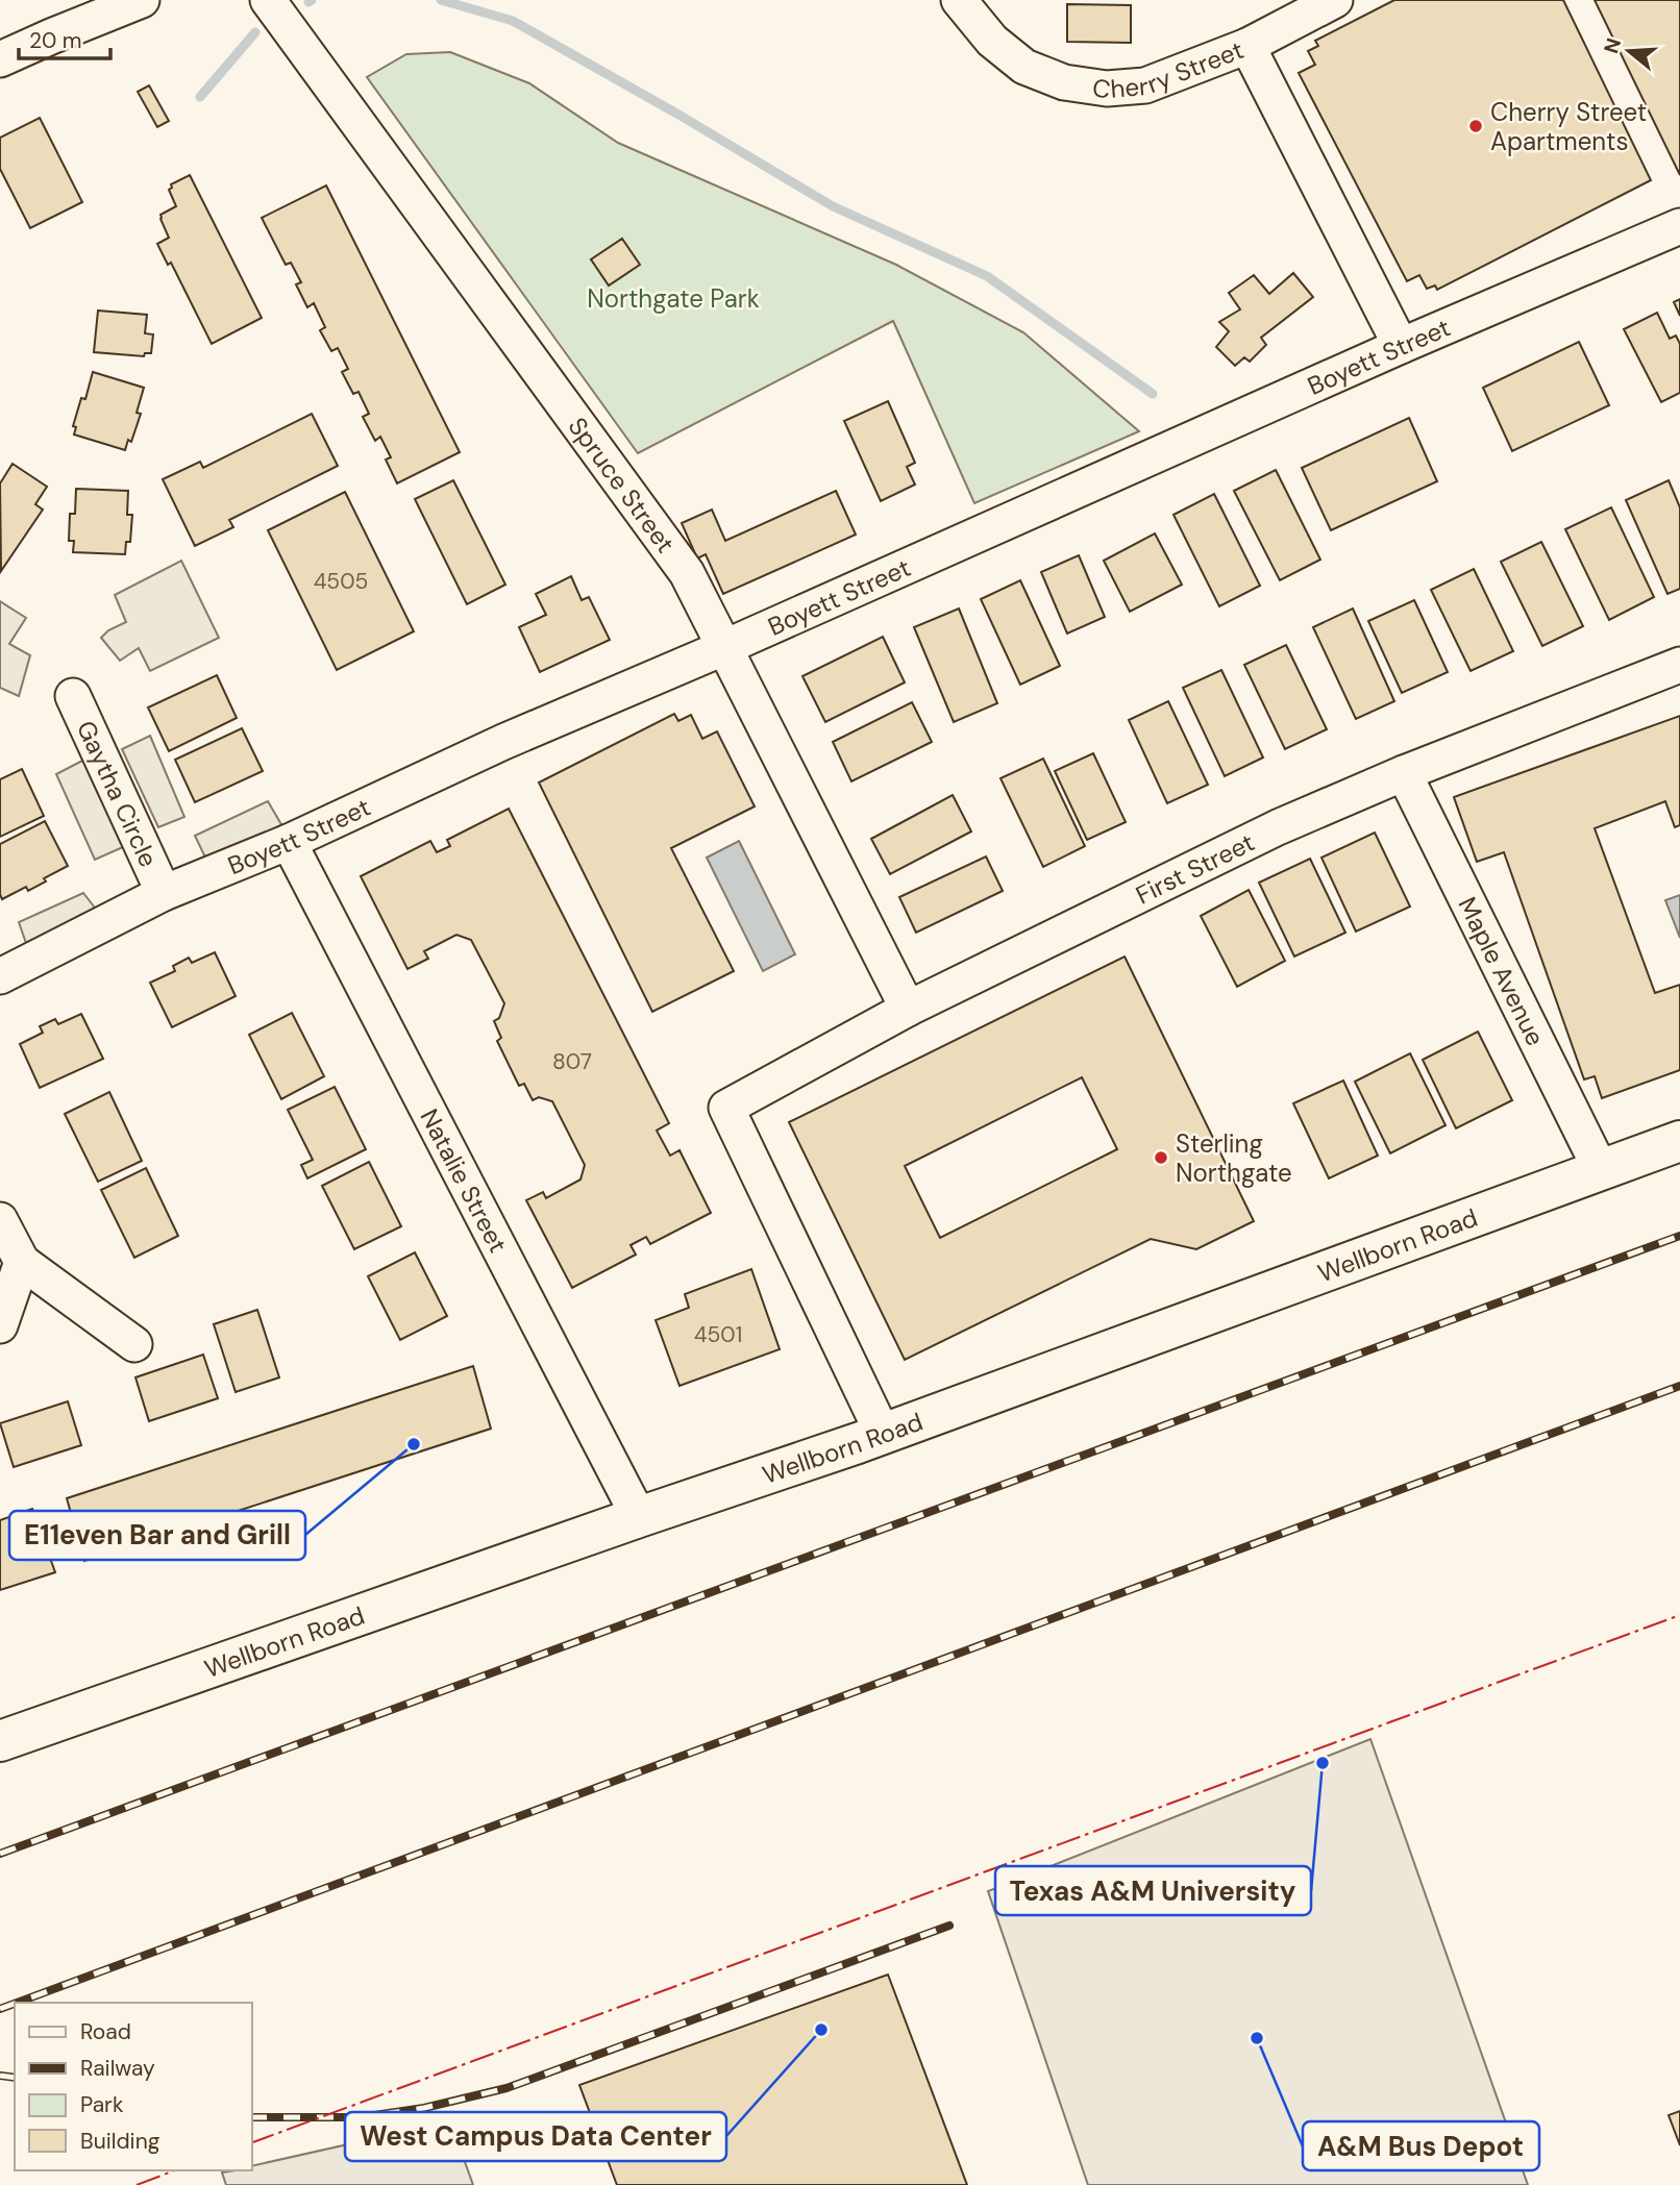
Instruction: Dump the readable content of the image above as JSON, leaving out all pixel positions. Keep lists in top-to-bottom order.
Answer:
{
  "streets": {
    "main road": ["Wellborn Road"],
    "street": [
      "Cherry Street",
      "Boyett Street",
      "Spruce Street",
      "Gaytha Circle",
      "First Street",
      "Maple Avenue",
      "Natalie Street"
    ]
  },
  "crossings": [
    ["Cherry Street", "Boyett Street"],
    ["Boyett Street", "Spruce Street"],
    ["Boyett Street", "Gaytha Circle"],
    ["Boyett Street", "Natalie Street"],
    ["Spruce Street", "First Street"],
    ["First Street", "Maple Avenue"],
    ["First Street", "Wellborn Road"],
    ["Maple Avenue", "Wellborn Road"],
    ["Natalie Street", "Wellborn Road"]
  ],
  "parks": ["Northgate Park"],
  "places": [
    "Cherry Street Apartments",
    "Sterling Northgate",
    "E11even Bar and Grill",
    "Texas A&M University",
    "West Campus Data Center",
    "A&M Bus Depot"
  ],
  "house_numbers": ["4505", "807", "4501"],
  "legend": [
    "Road",
    "Railway",
    "Park",
    "Building"
  ],
  "scale_bar": "20 m",
  "north": "left"
}
